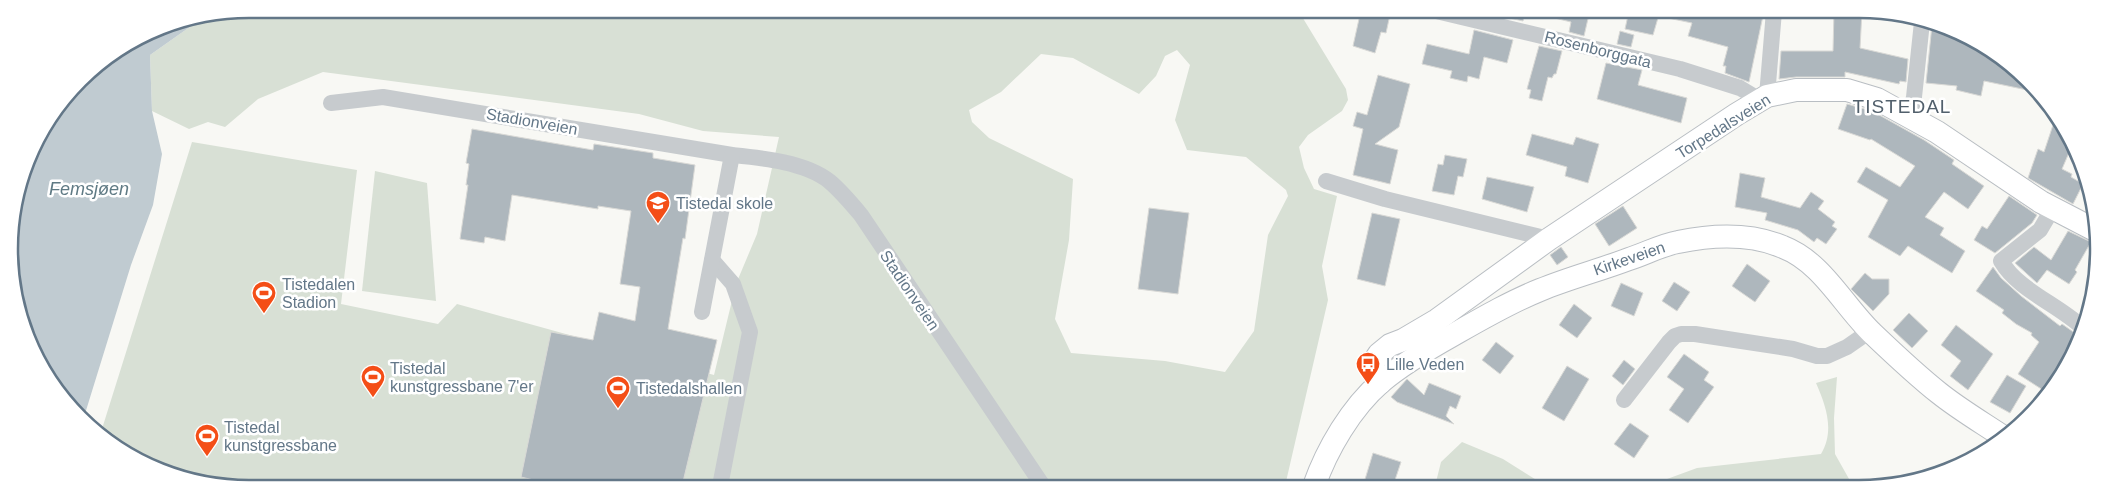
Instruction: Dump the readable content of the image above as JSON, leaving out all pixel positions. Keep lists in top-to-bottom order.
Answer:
{
  "streets": {
    "street": [
      "Rosenborggata",
      "Stadionveien",
      "Torpedalsveien",
      "Kirkeveien"
    ]
  },
  "crossings": [
    ["Rosenborggata", "Torpedalsveien"],
    ["Torpedalsveien", "Kirkeveien"]
  ],
  "districts": ["TISTEDAL"],
  "water": ["Femsjøen"],
  "places": {
    "school or university": ["Tistedal skole"],
    "sports": [
      "Tistedalen Stadion",
      "Tistedal kunstgressbane 7'er",
      "Tistedalshallen",
      "Tistedal kunstgressbane"
    ],
    "bus stop": ["Lille Veden"]
  }
}
